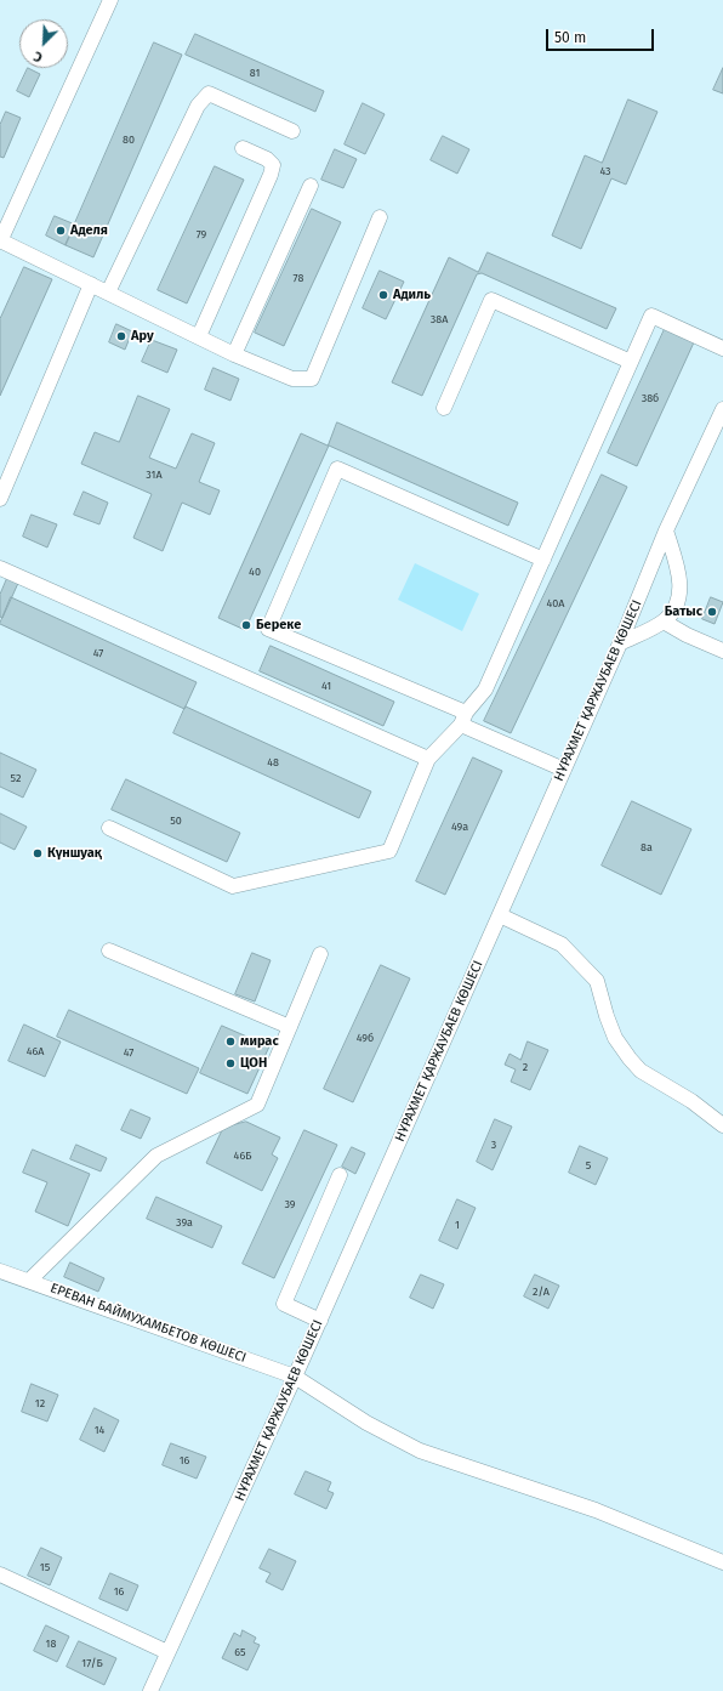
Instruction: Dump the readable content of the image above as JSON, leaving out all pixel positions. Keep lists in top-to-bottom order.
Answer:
{
  "streets": {
    "street": ["НҰРАХМЕТ ҚАРЖАУБАЕВ КӨШЕСІ", "ЕРЕВАН БАЙМУХАМБЕТОВ КӨШЕСІ"]
  },
  "crossings": [
    ["НҰРАХМЕТ ҚАРЖАУБАЕВ КӨШЕСІ", "ЕРЕВАН БАЙМУХАМБЕТОВ КӨШЕСІ"]
  ],
  "places": [
    "Аделя",
    "Адиль",
    "Ару",
    "Батыс",
    "Береке",
    "Күншуақ",
    "мирас",
    "ЦОН"
  ],
  "house_numbers": [
    "81",
    "80",
    "43",
    "79",
    "78",
    "38А",
    "38б",
    "31А",
    "40",
    "40А",
    "47",
    "41",
    "48",
    "52",
    "50",
    "49а",
    "8а",
    "49б",
    "46А",
    "47",
    "2",
    "3",
    "46Б",
    "5",
    "39",
    "39а",
    "1",
    "2/А",
    "12",
    "14",
    "16",
    "15",
    "16",
    "18",
    "65",
    "17/Б"
  ],
  "scale_bar": "50 m",
  "north": "bottom left"
}
